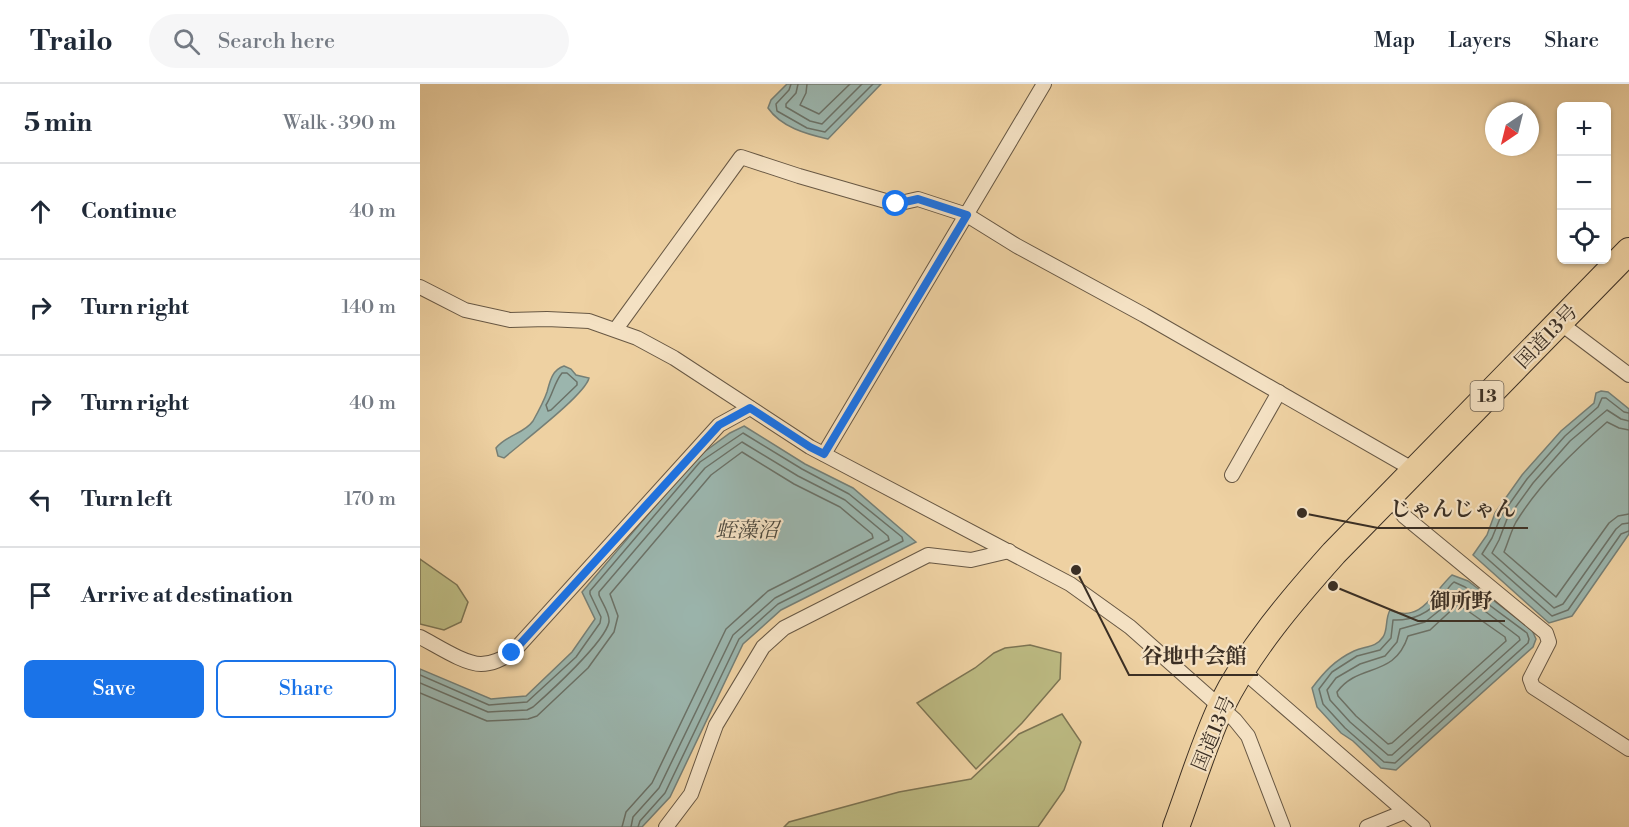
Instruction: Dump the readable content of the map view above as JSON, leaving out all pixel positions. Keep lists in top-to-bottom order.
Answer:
{
  "streets": {
    "highway": ["国道13号", "13"]
  },
  "water": ["蛭藻沼"],
  "places": ["じゃんじゃん", "谷地中会館", "御所野"],
  "north": "bottom left",
  "page": {
    "header": "Trailo",
    "search": "Search here",
    "nav": ["Map", "Layers", "Share"],
    "heading": ["5 min", "Walk · 390 m"],
    "map_buttons": ["+", "−"],
    "list": [
      ["Continue", "40 m"],
      ["Turn right", "140 m"],
      ["Turn right", "40 m"],
      ["Turn left", "170 m"],
      "Arrive at destination"
    ],
    "buttons": ["Save", "Share"]
  }
}
